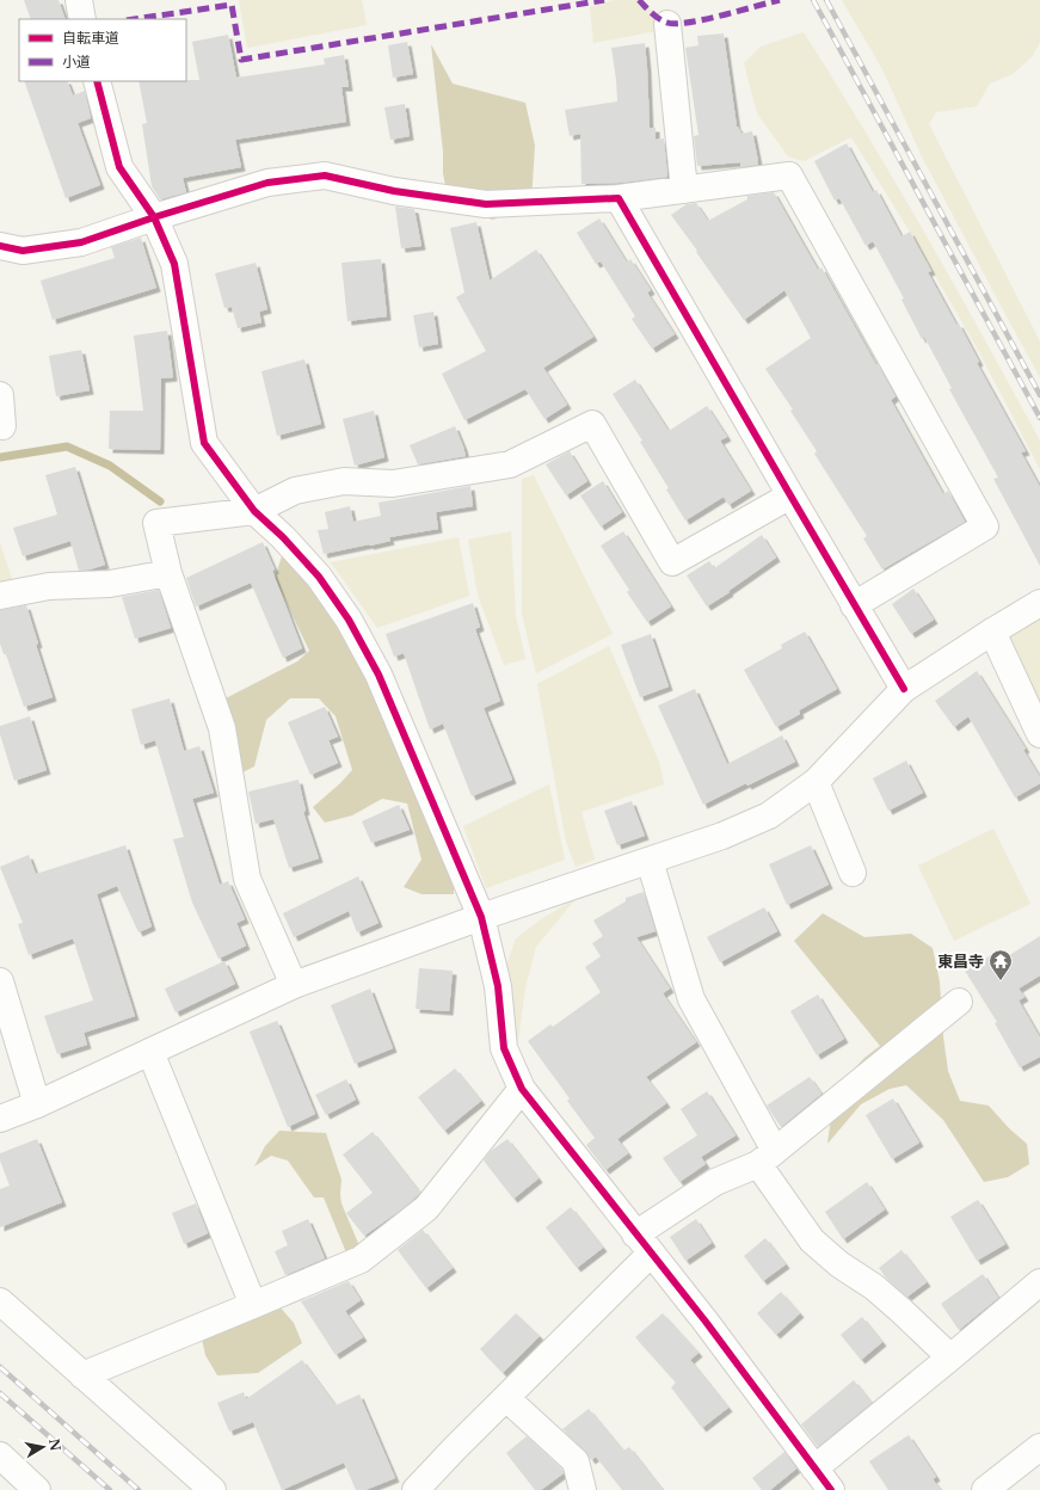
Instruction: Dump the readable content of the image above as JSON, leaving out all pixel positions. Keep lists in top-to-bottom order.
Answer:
{
  "places": {
    "temple": ["東昌寺"]
  },
  "legend": ["自転車道", "小道"],
  "north": "right"
}
